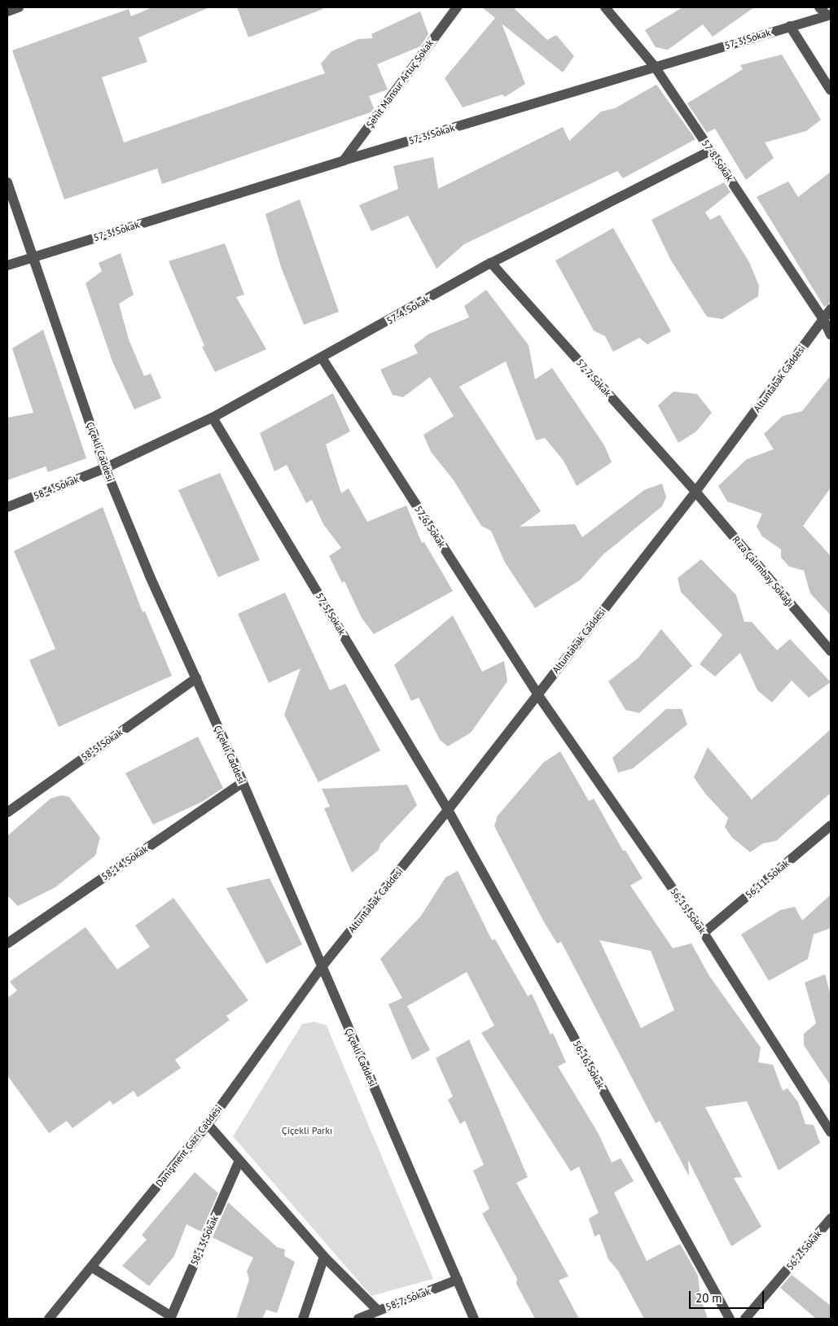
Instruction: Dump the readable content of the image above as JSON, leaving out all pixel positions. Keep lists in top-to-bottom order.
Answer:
{
  "streets": {
    "street": [
      "57-3. Sokak",
      "Şehit Mansur Artuç Sokak",
      "57-8. Sokak",
      "57-4. Sokak",
      "57-7. Sokak",
      "Altuntabak Caddesi",
      "Çiçekli Caddesi",
      "58-4. Sokak",
      "57-6. Sokak",
      "Rıza Çalımbay Sokağı",
      "57-5. Sokak",
      "58-5. Sokak",
      "58-14. Sokak",
      "56-11. Sokak",
      "56-15. Sokak",
      "56-16. Sokak",
      "Danişment Gazi Caddesi",
      "58-13. Sokak",
      "56-2. Sokak",
      "58-7. Sokak"
    ]
  },
  "crossings": [
    ["57-3. Sokak", "Şehit Mansur Artuç Sokak"],
    ["57-3. Sokak", "57-8. Sokak"],
    ["57-3. Sokak", "Çiçekli Caddesi"],
    ["57-8. Sokak", "57-4. Sokak"],
    ["57-8. Sokak", "Altuntabak Caddesi"],
    ["57-4. Sokak", "57-7. Sokak"],
    ["57-4. Sokak", "Çiçekli Caddesi"],
    ["57-4. Sokak", "58-4. Sokak"],
    ["57-4. Sokak", "57-6. Sokak"],
    ["57-4. Sokak", "57-5. Sokak"],
    ["57-7. Sokak", "Altuntabak Caddesi"],
    ["57-7. Sokak", "Rıza Çalımbay Sokağı"],
    ["Altuntabak Caddesi", "Çiçekli Caddesi"],
    ["Altuntabak Caddesi", "57-6. Sokak"],
    ["Altuntabak Caddesi", "Rıza Çalımbay Sokağı"],
    ["Altuntabak Caddesi", "57-5. Sokak"],
    ["Altuntabak Caddesi", "56-15. Sokak"],
    ["Altuntabak Caddesi", "56-16. Sokak"],
    ["Altuntabak Caddesi", "Danişment Gazi Caddesi"],
    ["Çiçekli Caddesi", "58-4. Sokak"],
    ["Çiçekli Caddesi", "58-5. Sokak"],
    ["Çiçekli Caddesi", "58-14. Sokak"],
    ["Çiçekli Caddesi", "Danişment Gazi Caddesi"],
    ["Çiçekli Caddesi", "58-7. Sokak"],
    ["57-6. Sokak", "56-15. Sokak"],
    ["57-5. Sokak", "56-16. Sokak"],
    ["56-11. Sokak", "56-15. Sokak"]
  ],
  "parks": ["Çiçekli Parkı"],
  "scale_bar": "20 m"
}
